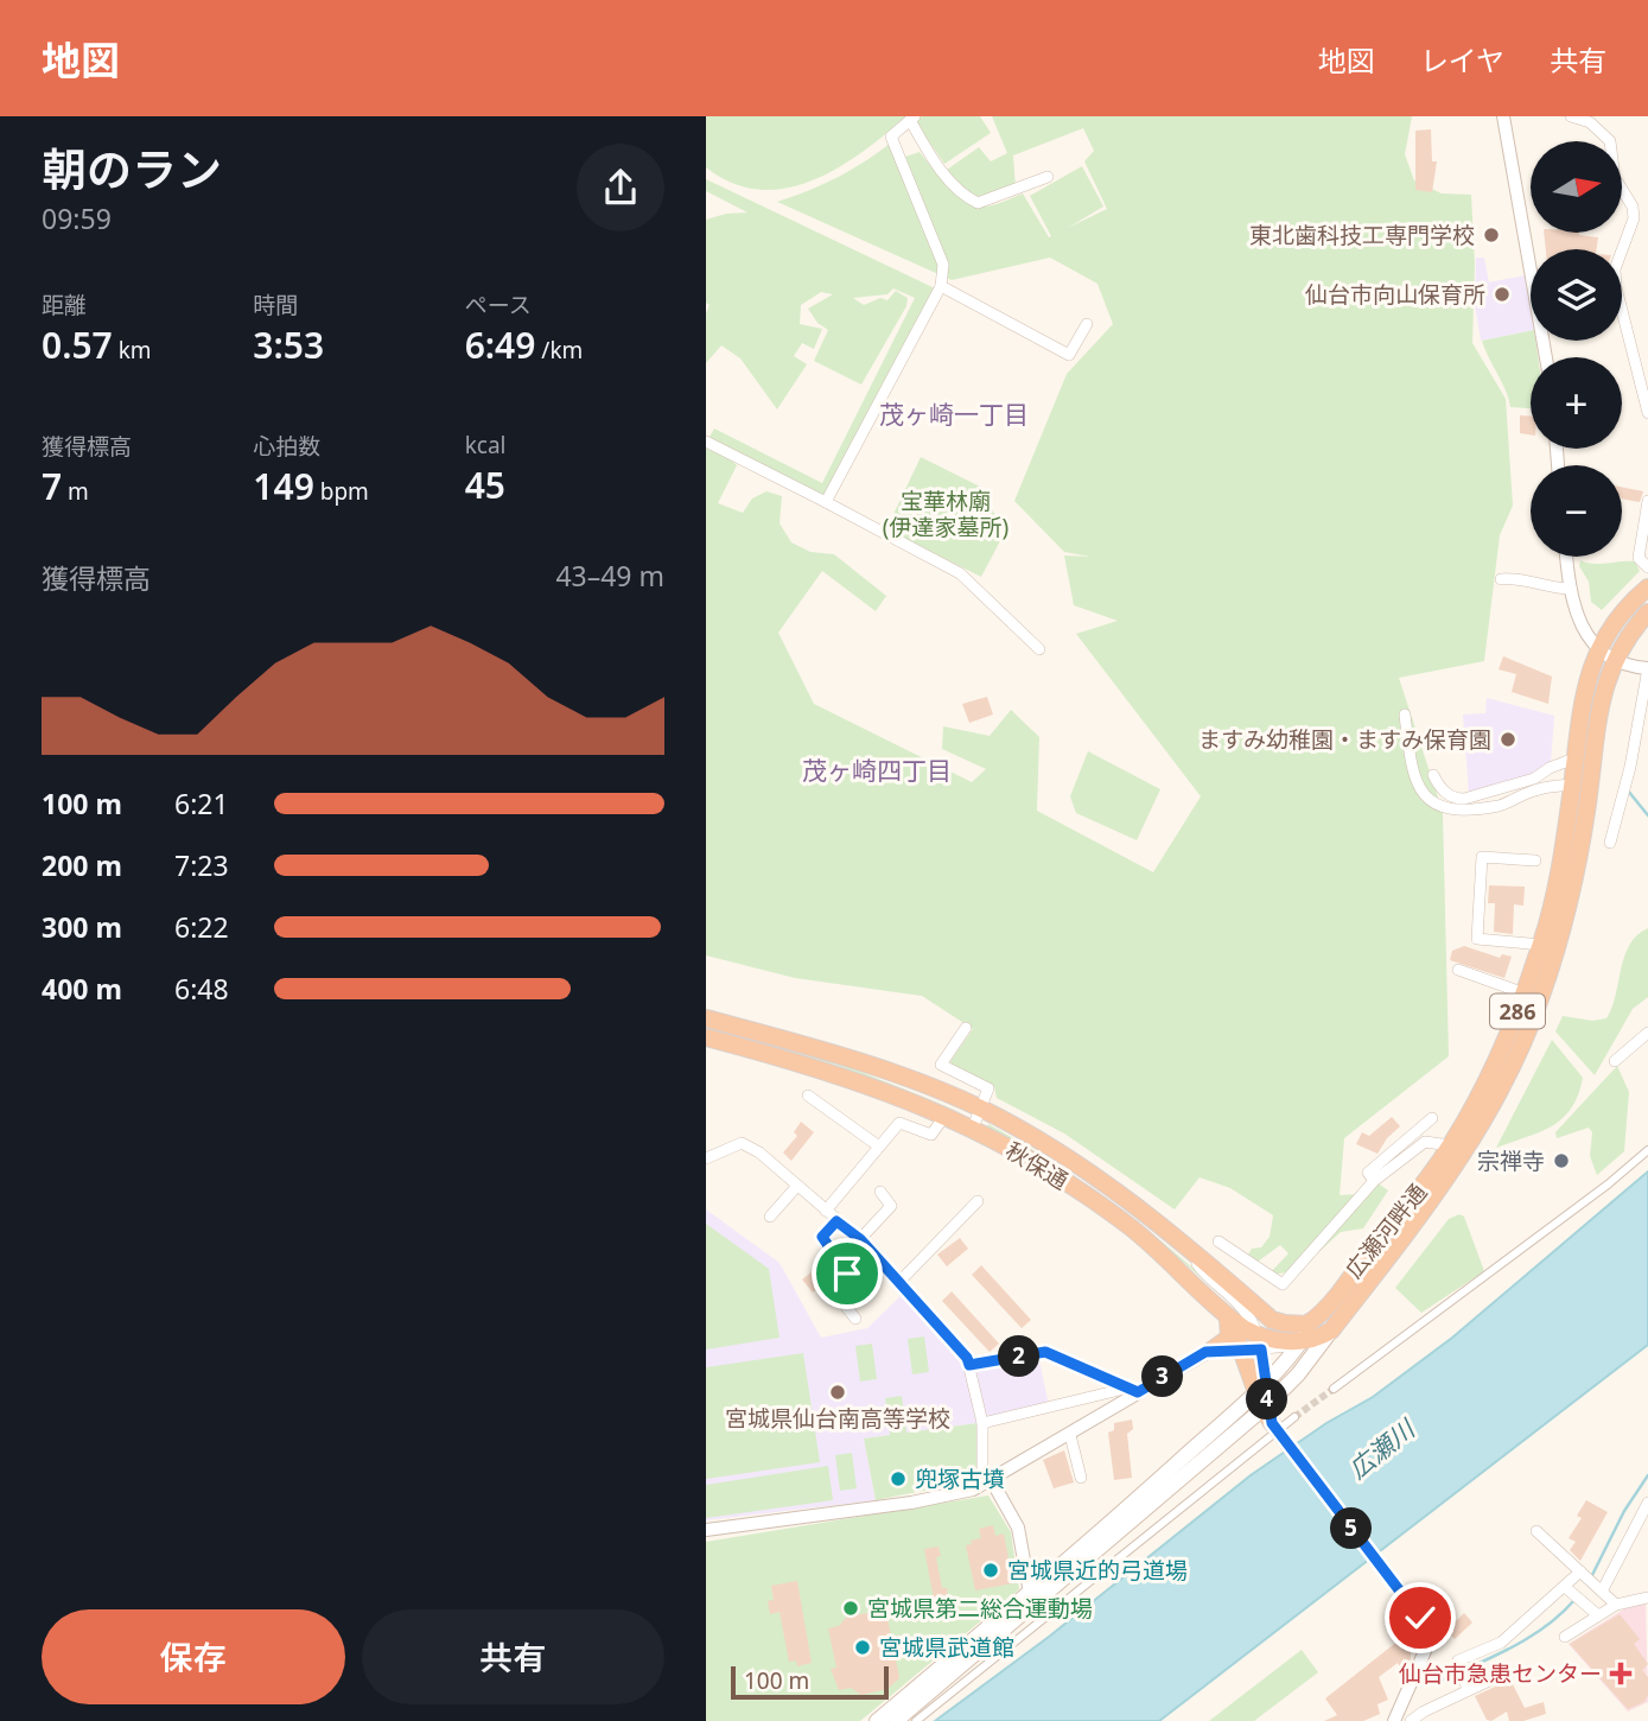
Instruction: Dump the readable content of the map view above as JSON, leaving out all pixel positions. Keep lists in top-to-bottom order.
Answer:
{
  "streets": {
    "highway": ["286", "秋保通", "広瀬河畔通"]
  },
  "crossings": [
    ["秋保通", "広瀬河畔通"]
  ],
  "districts": ["茂ヶ崎一丁目", "茂ヶ崎四丁目"],
  "water": ["広瀬川"],
  "parks": ["宝華林廟 (伊達家墓所)"],
  "places": {
    "other": [
      "東北歯科技工専門学校",
      "仙台市向山保育所",
      "ますみ幼稚園・ますみ保育園",
      "宗禅寺",
      "宮城県仙台南高等学校",
      "兜塚古墳",
      "宮城県近的弓道場",
      "宮城県第二総合運動場",
      "宮城県武道館"
    ],
    "health": ["仙台市急患センター"]
  },
  "scale_bar": "100 m",
  "north": "right",
  "page": {
    "header": "地図",
    "nav": ["地図", "レイヤ", "共有"],
    "heading": ["朝のラン", "09:59"],
    "map_buttons": ["+", "−"],
    "stats": [
      ["距離", "0.57 km"],
      ["時間", "3:53"],
      ["ペース", "6:49 /km"],
      ["獲得標高", "7 m"],
      ["心拍数", "149 bpm"],
      ["kcal", "45"]
    ],
    "chart": ["獲得標高", "43–49 m"],
    "list": [
      {
        "name": "100 m",
        "note": "6:21"
      },
      {
        "name": "200 m",
        "note": "7:23"
      },
      {
        "name": "300 m",
        "note": "6:22"
      },
      {
        "name": "400 m",
        "note": "6:48"
      }
    ],
    "pins": [
      "2",
      "3",
      "4",
      "5"
    ],
    "buttons": ["保存", "共有"],
    "scale": "100 m"
  }
}
